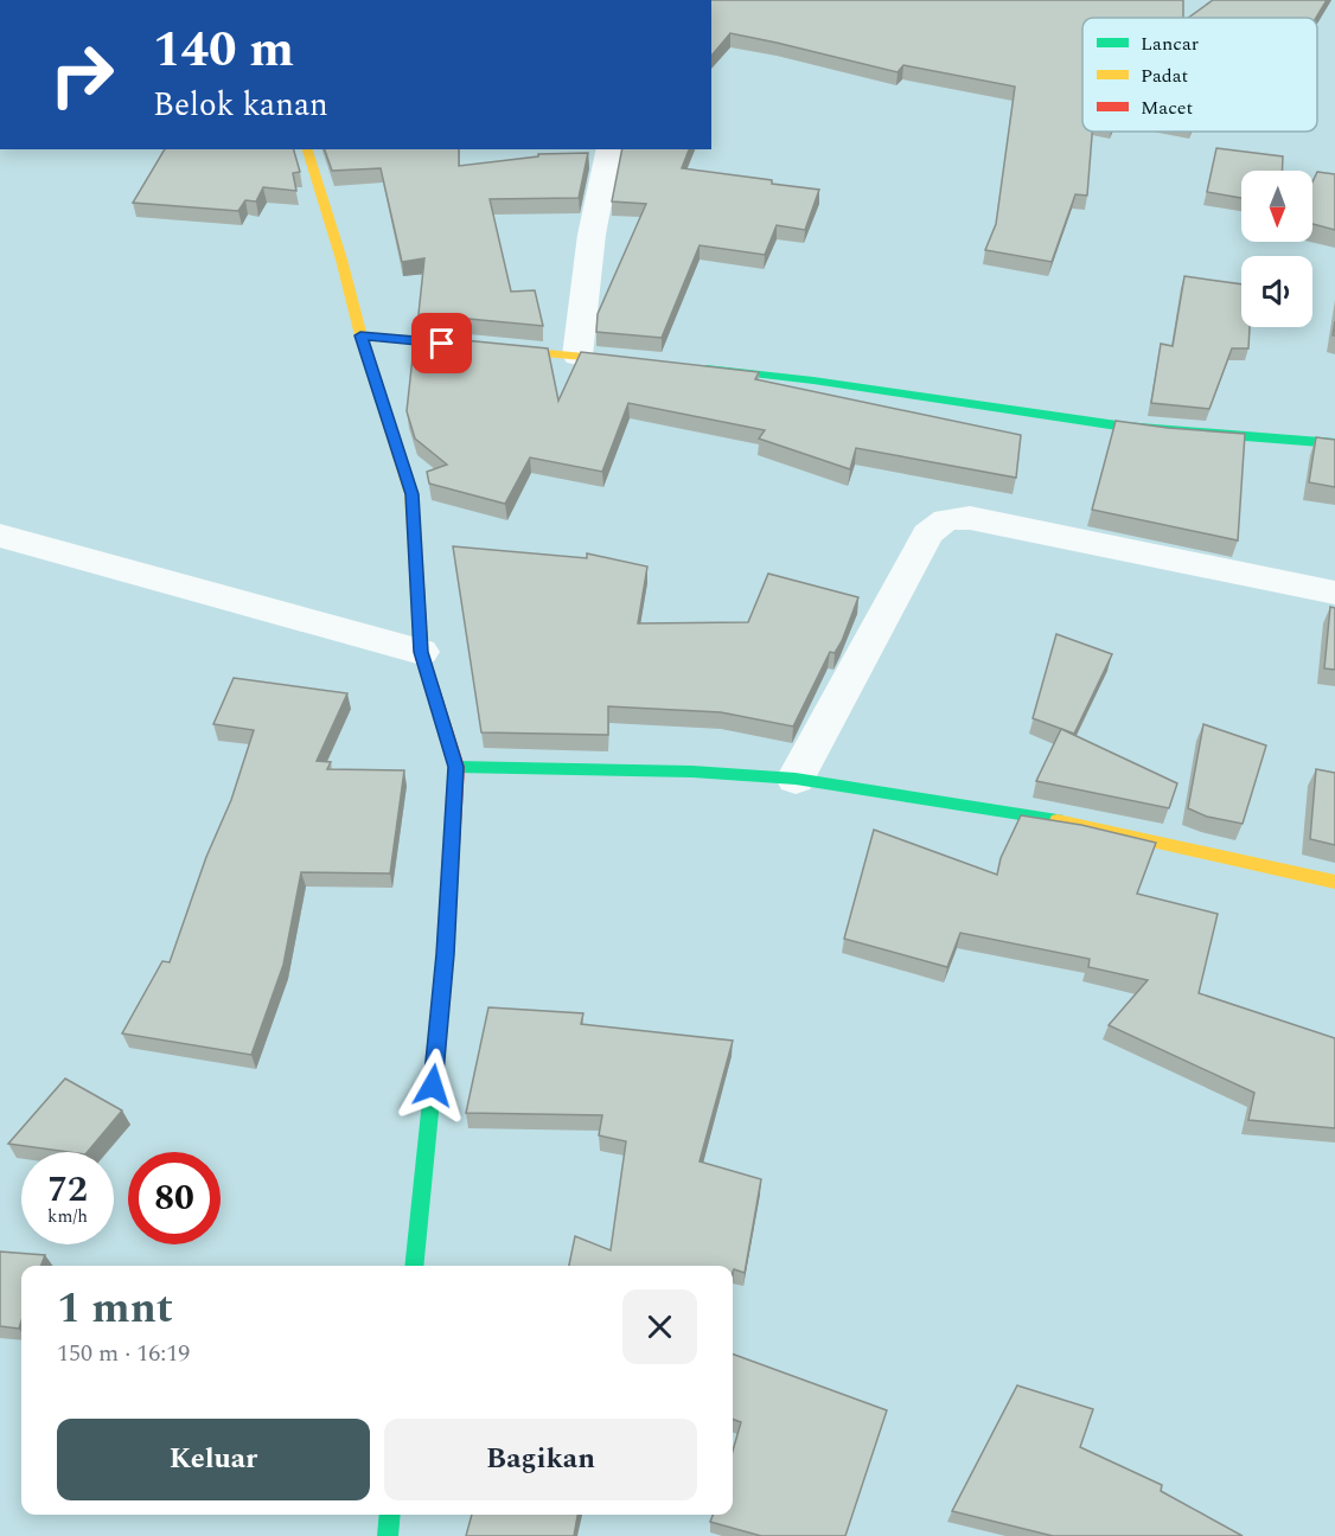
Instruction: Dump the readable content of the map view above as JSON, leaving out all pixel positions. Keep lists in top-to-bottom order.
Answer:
{
  "legend": ["Lancar", "Padat", "Macet"],
  "north": "bottom",
  "page": {
    "turn": ["140 m", "Belok kanan"],
    "speed": "72 km/h",
    "limit": "80",
    "heading": ["1 mnt", "150 m · 16:19"],
    "buttons": ["Keluar", "Bagikan"]
  }
}
